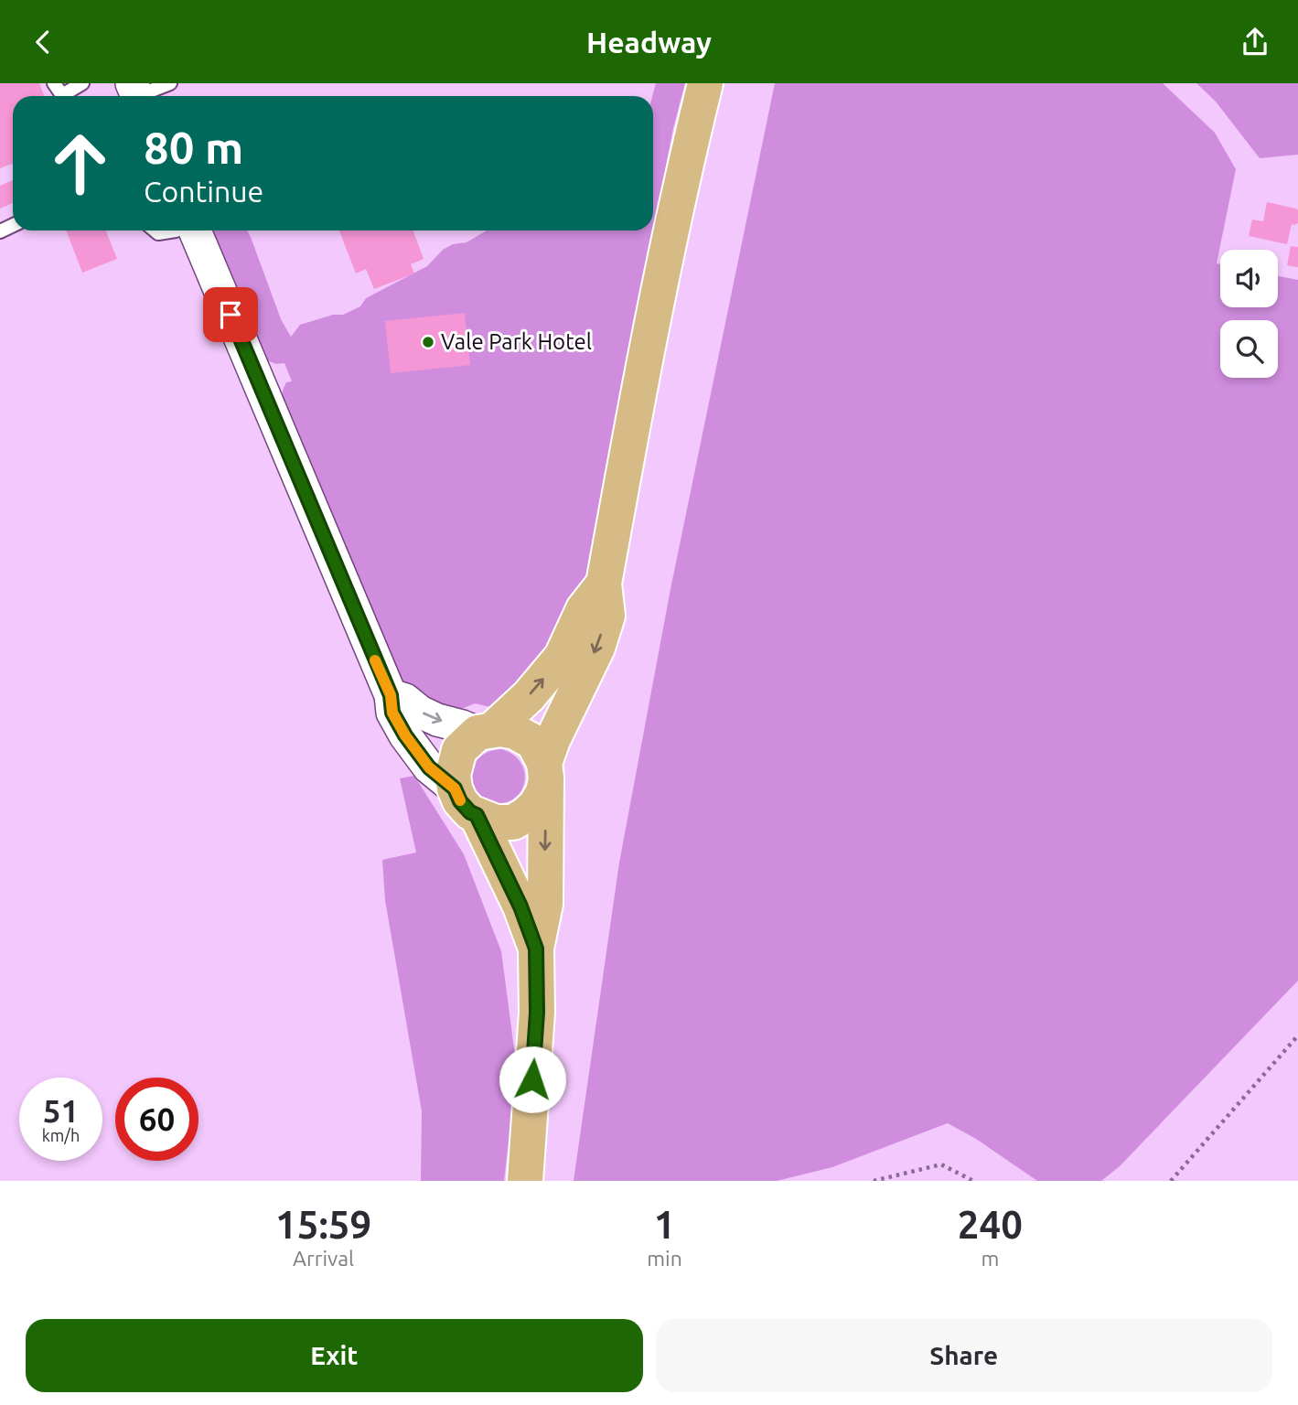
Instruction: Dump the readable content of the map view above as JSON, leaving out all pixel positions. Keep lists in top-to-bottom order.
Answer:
{
  "places": ["Vale Park Hotel"],
  "page": {
    "header": "Headway",
    "turn": ["80 m", "Continue"],
    "speed": "51 km/h",
    "limit": "60",
    "eta": [
      "15:59",
      "Arrival",
      "1",
      "min",
      "240",
      "m"
    ],
    "buttons": ["Exit", "Share"]
  }
}
